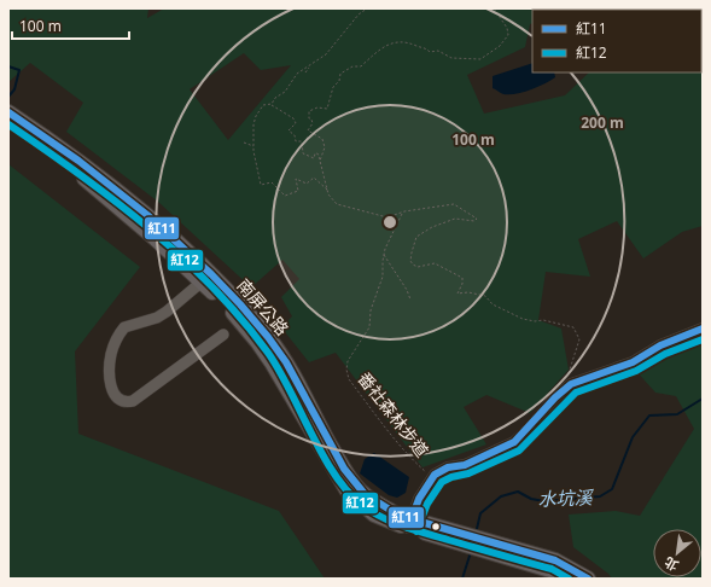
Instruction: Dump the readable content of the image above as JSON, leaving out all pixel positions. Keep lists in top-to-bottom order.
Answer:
{
  "streets": {
    "main road": ["南屏公路"],
    "path": ["番社森林步道"]
  },
  "water": ["水坑溪"],
  "lines": ["transit line 紅11", "transit line 紅12"],
  "legend": ["紅11", "紅12"],
  "scale_bar": "100 m",
  "north": "bottom left",
  "rings": ["200 m", "100 m"]
}
